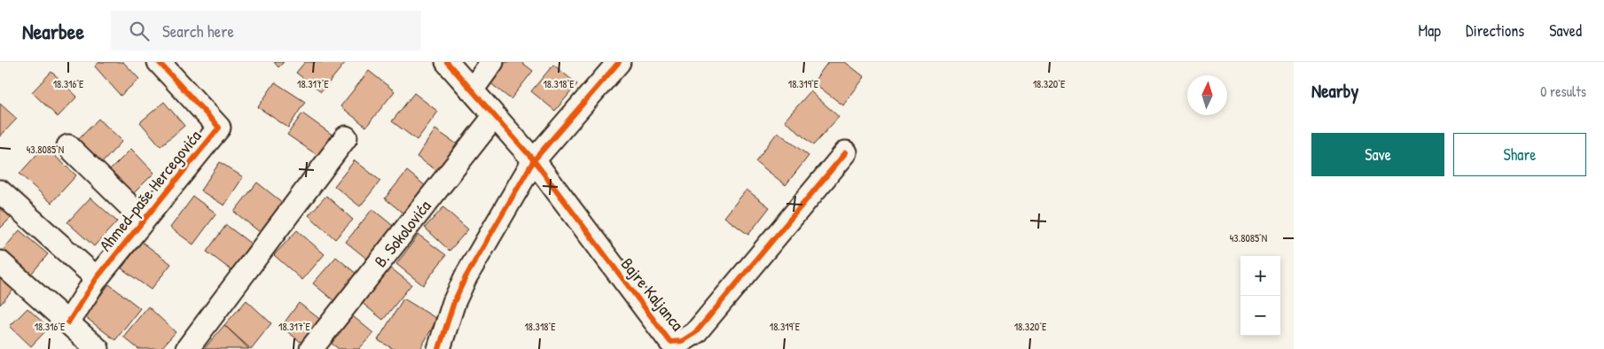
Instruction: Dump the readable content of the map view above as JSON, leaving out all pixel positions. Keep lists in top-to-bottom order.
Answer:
{
  "streets": {
    "street": ["Ahmed-paše Hercegovića", "B. Sokolovića", "Bajre Kaljanca"]
  },
  "crossings": [
    ["B. Sokolovića", "Bajre Kaljanca"]
  ],
  "north": "top",
  "page": {
    "header": "Nearbee",
    "search": "Search here",
    "nav": ["Map", "Directions", "Saved"],
    "heading": ["Nearby", "0 results"],
    "buttons": ["Save", "Share"],
    "map_buttons": ["+", "−"]
  },
  "coordinates": [
    "18.316°E",
    "18.317°E",
    "18.318°E",
    "18.319°E",
    "18.320°E",
    "43.8085°N"
  ]
}
